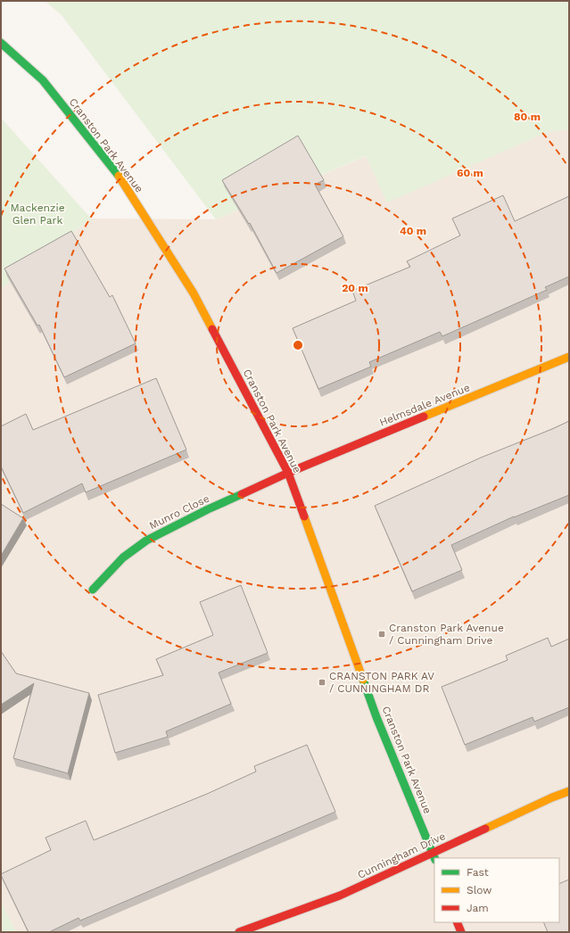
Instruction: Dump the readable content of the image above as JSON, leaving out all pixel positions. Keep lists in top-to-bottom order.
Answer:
{
  "streets": {
    "street": [
      "Cranston Park Avenue",
      "Helmsdale Avenue",
      "Munro Close",
      "Cunningham Drive"
    ]
  },
  "crossings": [
    ["Cranston Park Avenue", "Helmsdale Avenue"],
    ["Cranston Park Avenue", "Munro Close"],
    ["Cranston Park Avenue", "Cunningham Drive"],
    ["Helmsdale Avenue", "Munro Close"]
  ],
  "parks": ["Mackenzie Glen Park"],
  "places": {
    "transit": ["Cranston Park Avenue / Cunningham Drive", "CRANSTON PARK AV / CUNNINGHAM DR"]
  },
  "legend": ["Fast", "Slow", "Jam"],
  "rings": [
    "80 m",
    "60 m",
    "40 m",
    "20 m"
  ]
}
